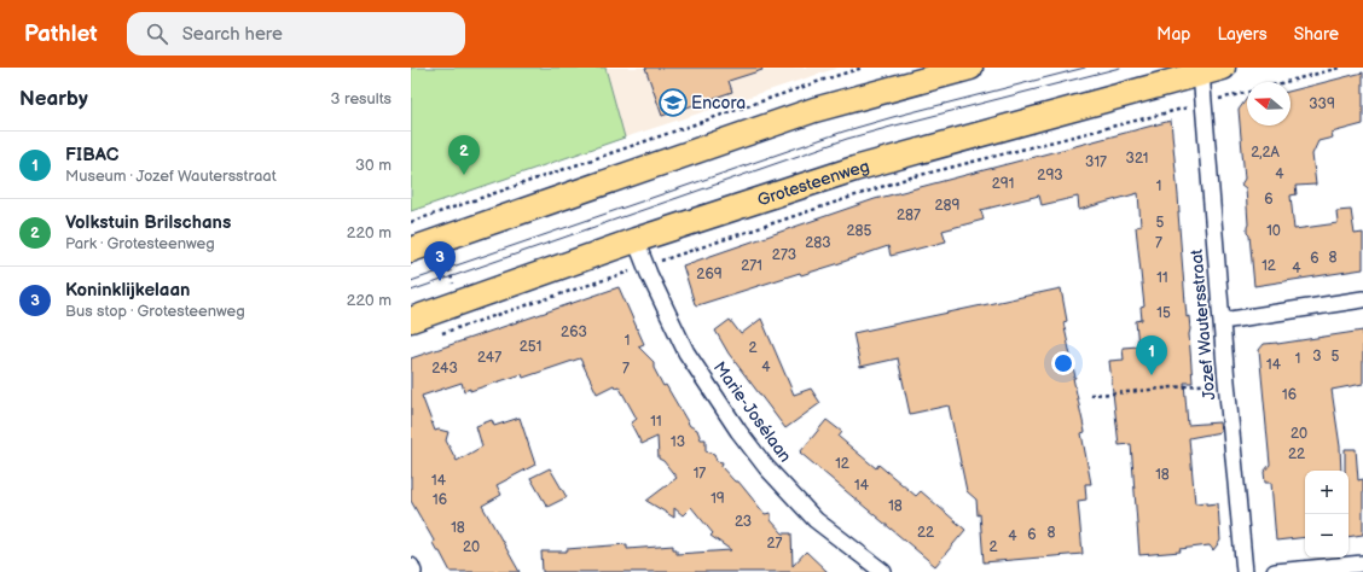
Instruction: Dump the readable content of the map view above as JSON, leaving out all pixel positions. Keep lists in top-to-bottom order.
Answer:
{
  "streets": {
    "main road": ["Grotesteenweg"],
    "street": ["Jozef Wautersstraat", "Marie-Josélaan"]
  },
  "crossings": [
    ["Grotesteenweg", "Jozef Wautersstraat"],
    ["Grotesteenweg", "Marie-Josélaan"]
  ],
  "places": {
    "school or university": ["Encora"]
  },
  "house_numbers": [
    "339",
    "2,2A",
    "321",
    "317",
    "4",
    "293",
    "291",
    "1",
    "6",
    "289",
    "287",
    "5",
    "285",
    "10",
    "283",
    "7",
    "273",
    "8",
    "6",
    "271",
    "12",
    "4",
    "269",
    "11",
    "15",
    "263",
    "1",
    "251",
    "2",
    "3",
    "5",
    "247",
    "1",
    "14",
    "4",
    "243",
    "7",
    "16",
    "11",
    "20",
    "13",
    "22",
    "12",
    "17",
    "18",
    "14",
    "14",
    "19",
    "16",
    "18",
    "23",
    "18",
    "22",
    "8",
    "6",
    "4",
    "27",
    "20",
    "2"
  ],
  "north": "left",
  "page": {
    "header": "Pathlet",
    "search": "Search here",
    "nav": ["Map", "Layers", "Share"],
    "heading": ["Nearby", "3 results"],
    "list": [
      {
        "mark": "1",
        "name": "FIBAC",
        "note": "Museum · Jozef Wautersstraat",
        "value": "30 m"
      },
      {
        "mark": "2",
        "name": "Volkstuin Brilschans",
        "note": "Park · Grotesteenweg",
        "value": "220 m"
      },
      {
        "mark": "3",
        "name": "Koninklijkelaan",
        "note": "Bus stop · Grotesteenweg",
        "value": "220 m"
      }
    ],
    "pins": ["2", "3", "1"],
    "map_buttons": ["+", "−"]
  }
}
